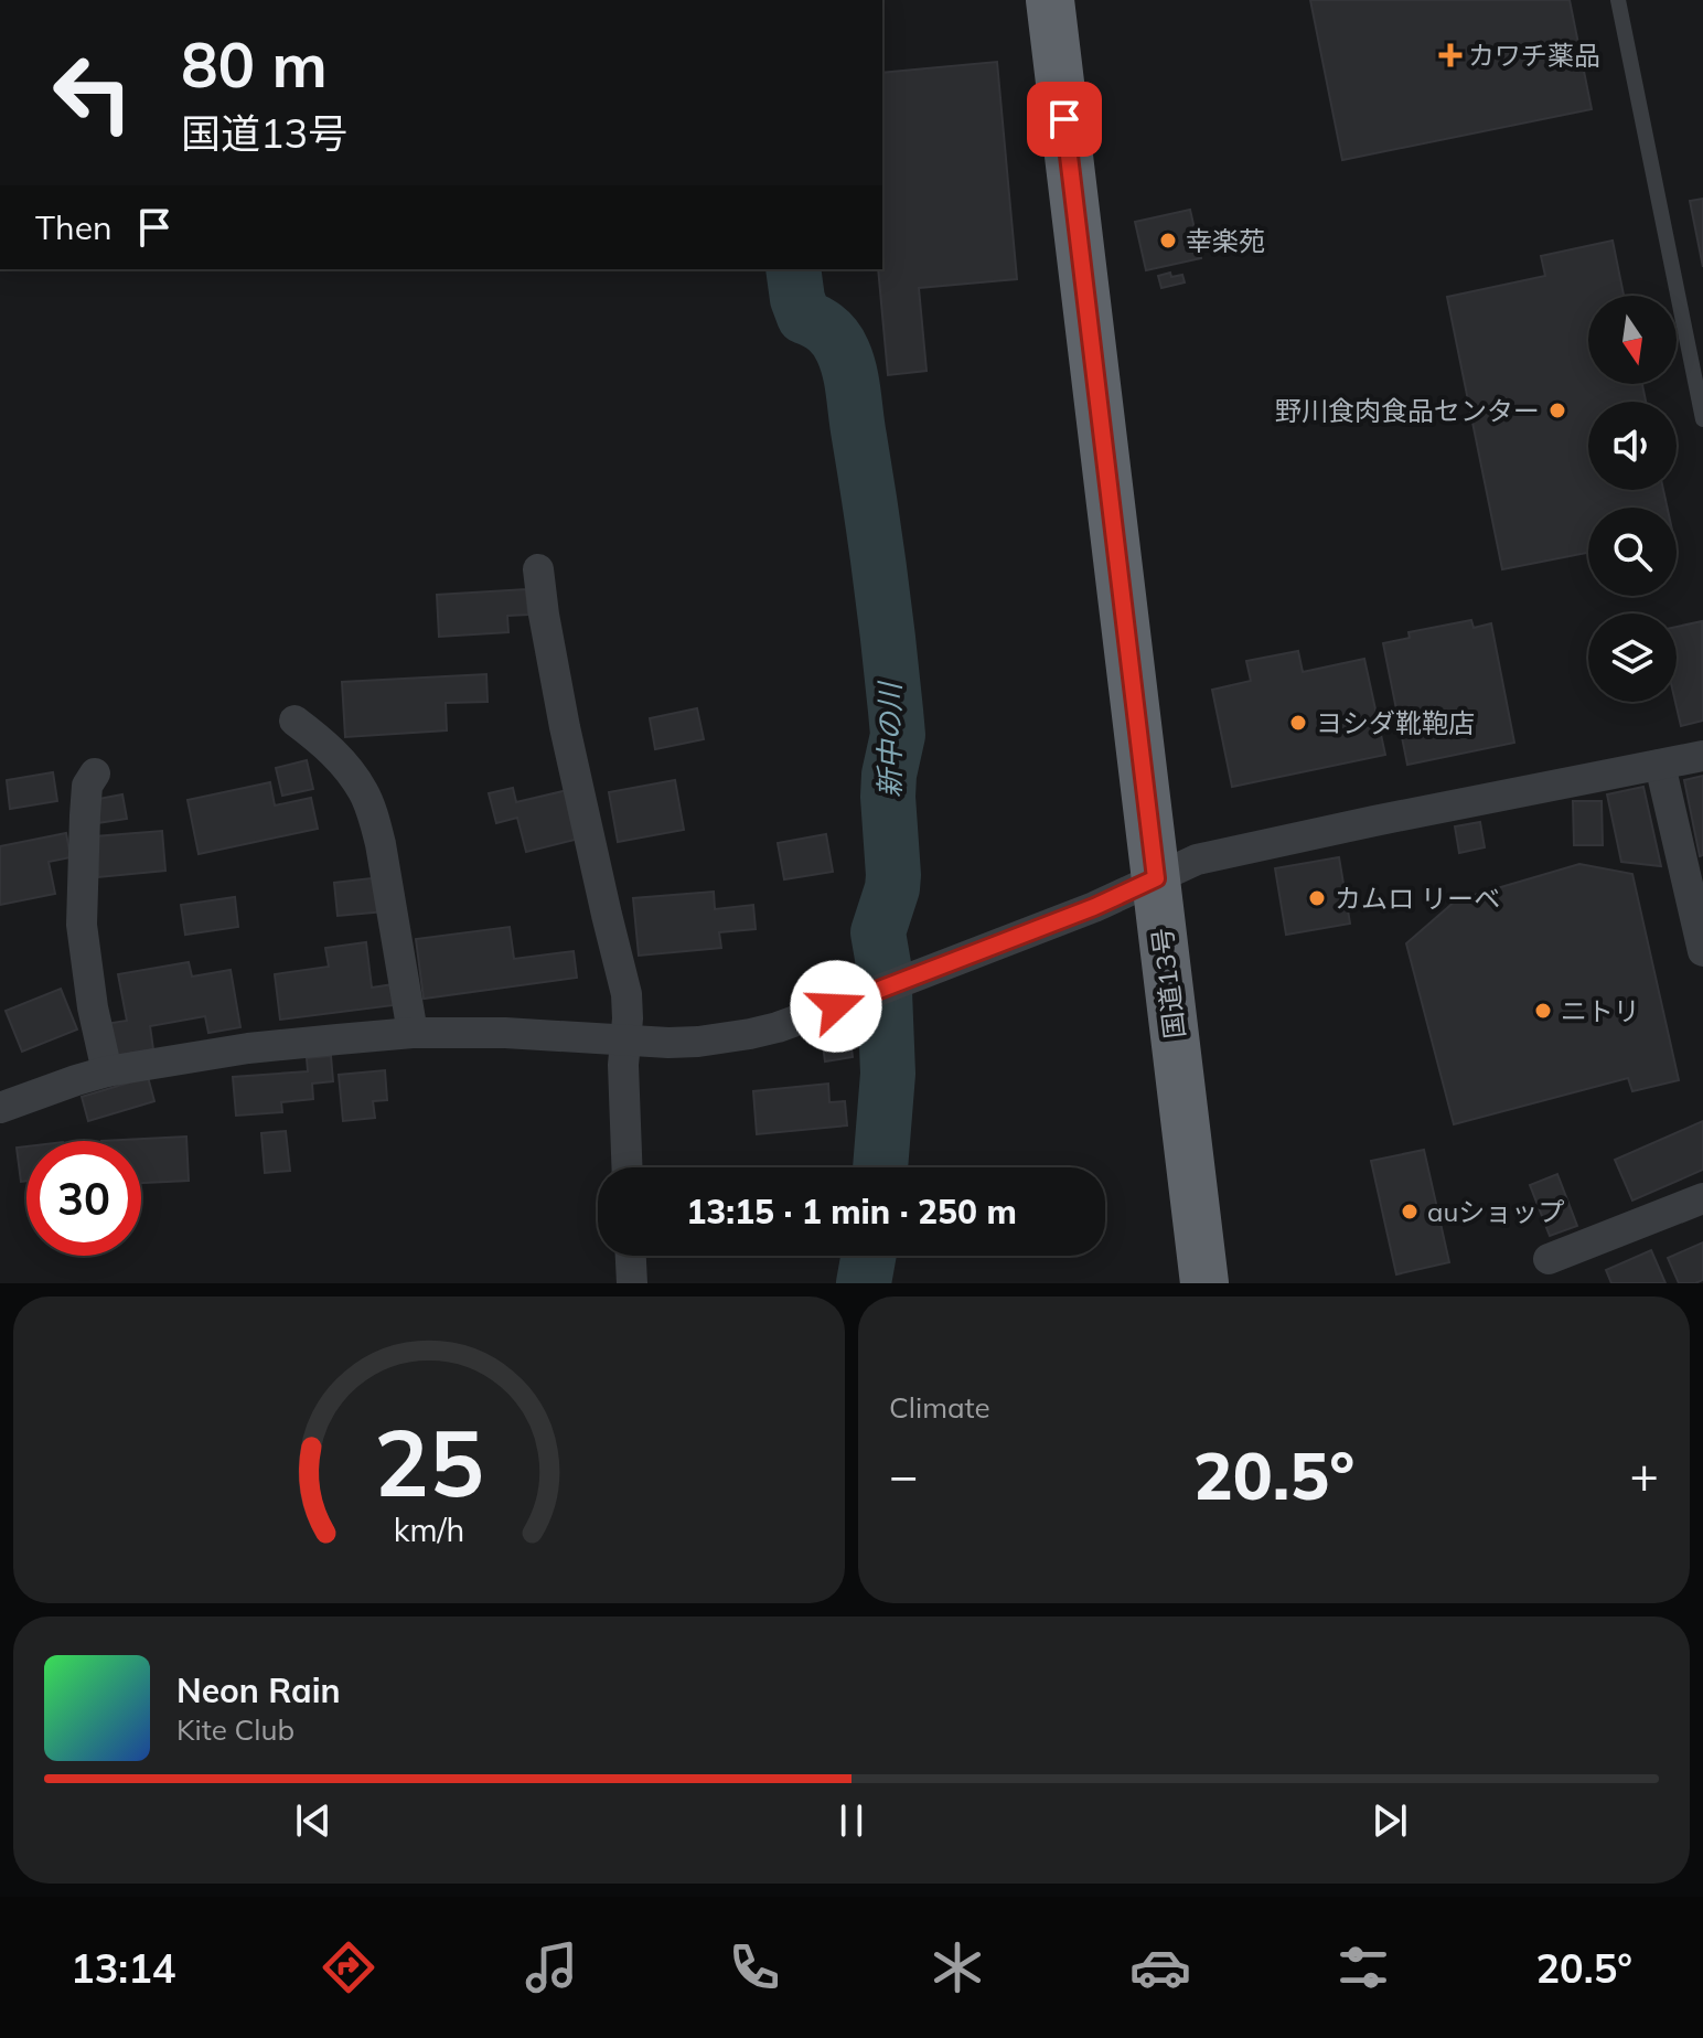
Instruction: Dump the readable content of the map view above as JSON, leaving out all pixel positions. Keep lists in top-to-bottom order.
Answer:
{
  "streets": {
    "highway": ["国道13号"]
  },
  "water": ["新中の川"],
  "places": {
    "health": ["カワチ薬品"],
    "other": [
      "幸楽苑",
      "野川食肉食品センター",
      "ヨシダ靴鞄店",
      "カムロ リーベ",
      "ニトリ",
      "auショップ"
    ]
  },
  "north": "bottom",
  "page": {
    "turn": ["80 m", "国道13号"],
    "then": "Then",
    "limit": "30",
    "trip": "13:15 · 1 min · 250 m",
    "tile": "Climate",
    "heat": ["−", "20.5°", "+"],
    "song": ["Neon Rain", "Kite Club"],
    "tabs": ["13:14", "20.5°"],
    "gauge": ["25", "km/h"]
  }
}
